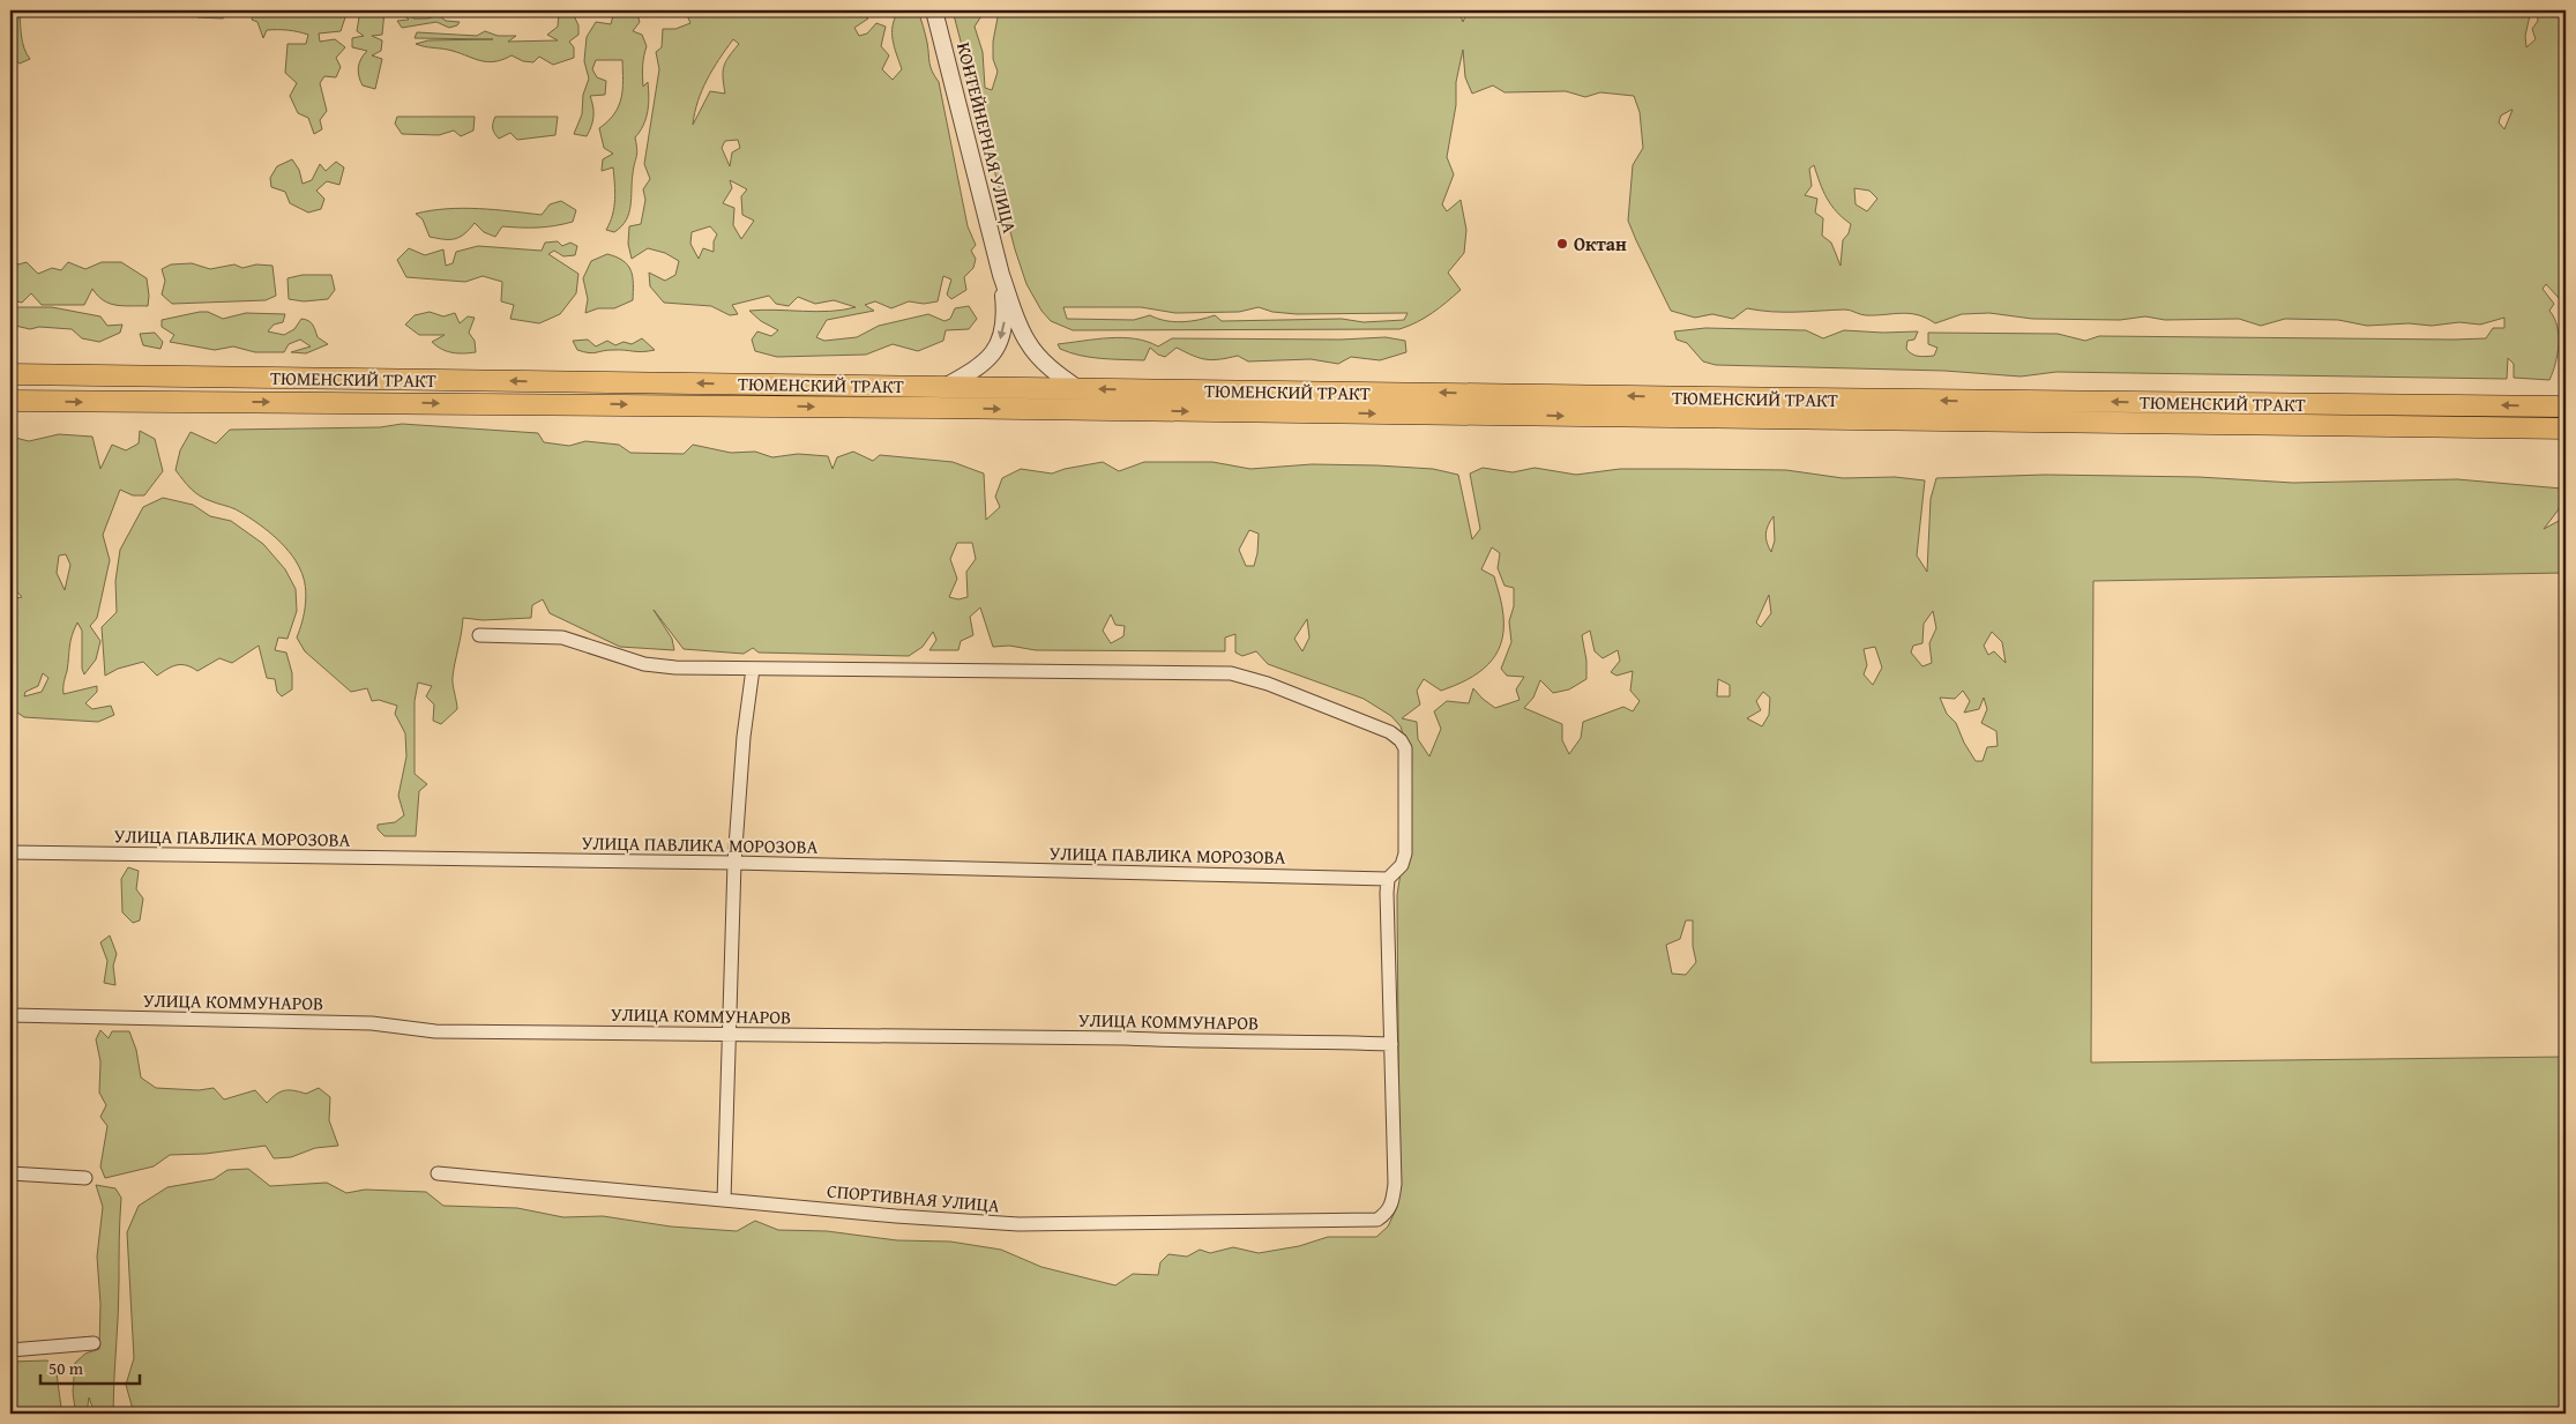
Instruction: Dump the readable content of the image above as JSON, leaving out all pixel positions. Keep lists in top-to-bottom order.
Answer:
{
  "streets": {
    "main road": ["ТЮМЕНСКИЙ ТРАКТ"],
    "street": [
      "КОНТЕЙНЕРНАЯ УЛИЦА",
      "УЛИЦА ПАВЛИКА МОРОЗОВА",
      "УЛИЦА КОММУНАРОВ",
      "СПОРТИВНАЯ УЛИЦА"
    ]
  },
  "crossings": [
    ["КОНТЕЙНЕРНАЯ УЛИЦА", "ТЮМЕНСКИЙ ТРАКТ"],
    ["УЛИЦА КОММУНАРОВ", "СПОРТИВНАЯ УЛИЦА"]
  ],
  "places": ["Октан"],
  "scale_bar": "50 m"
}
